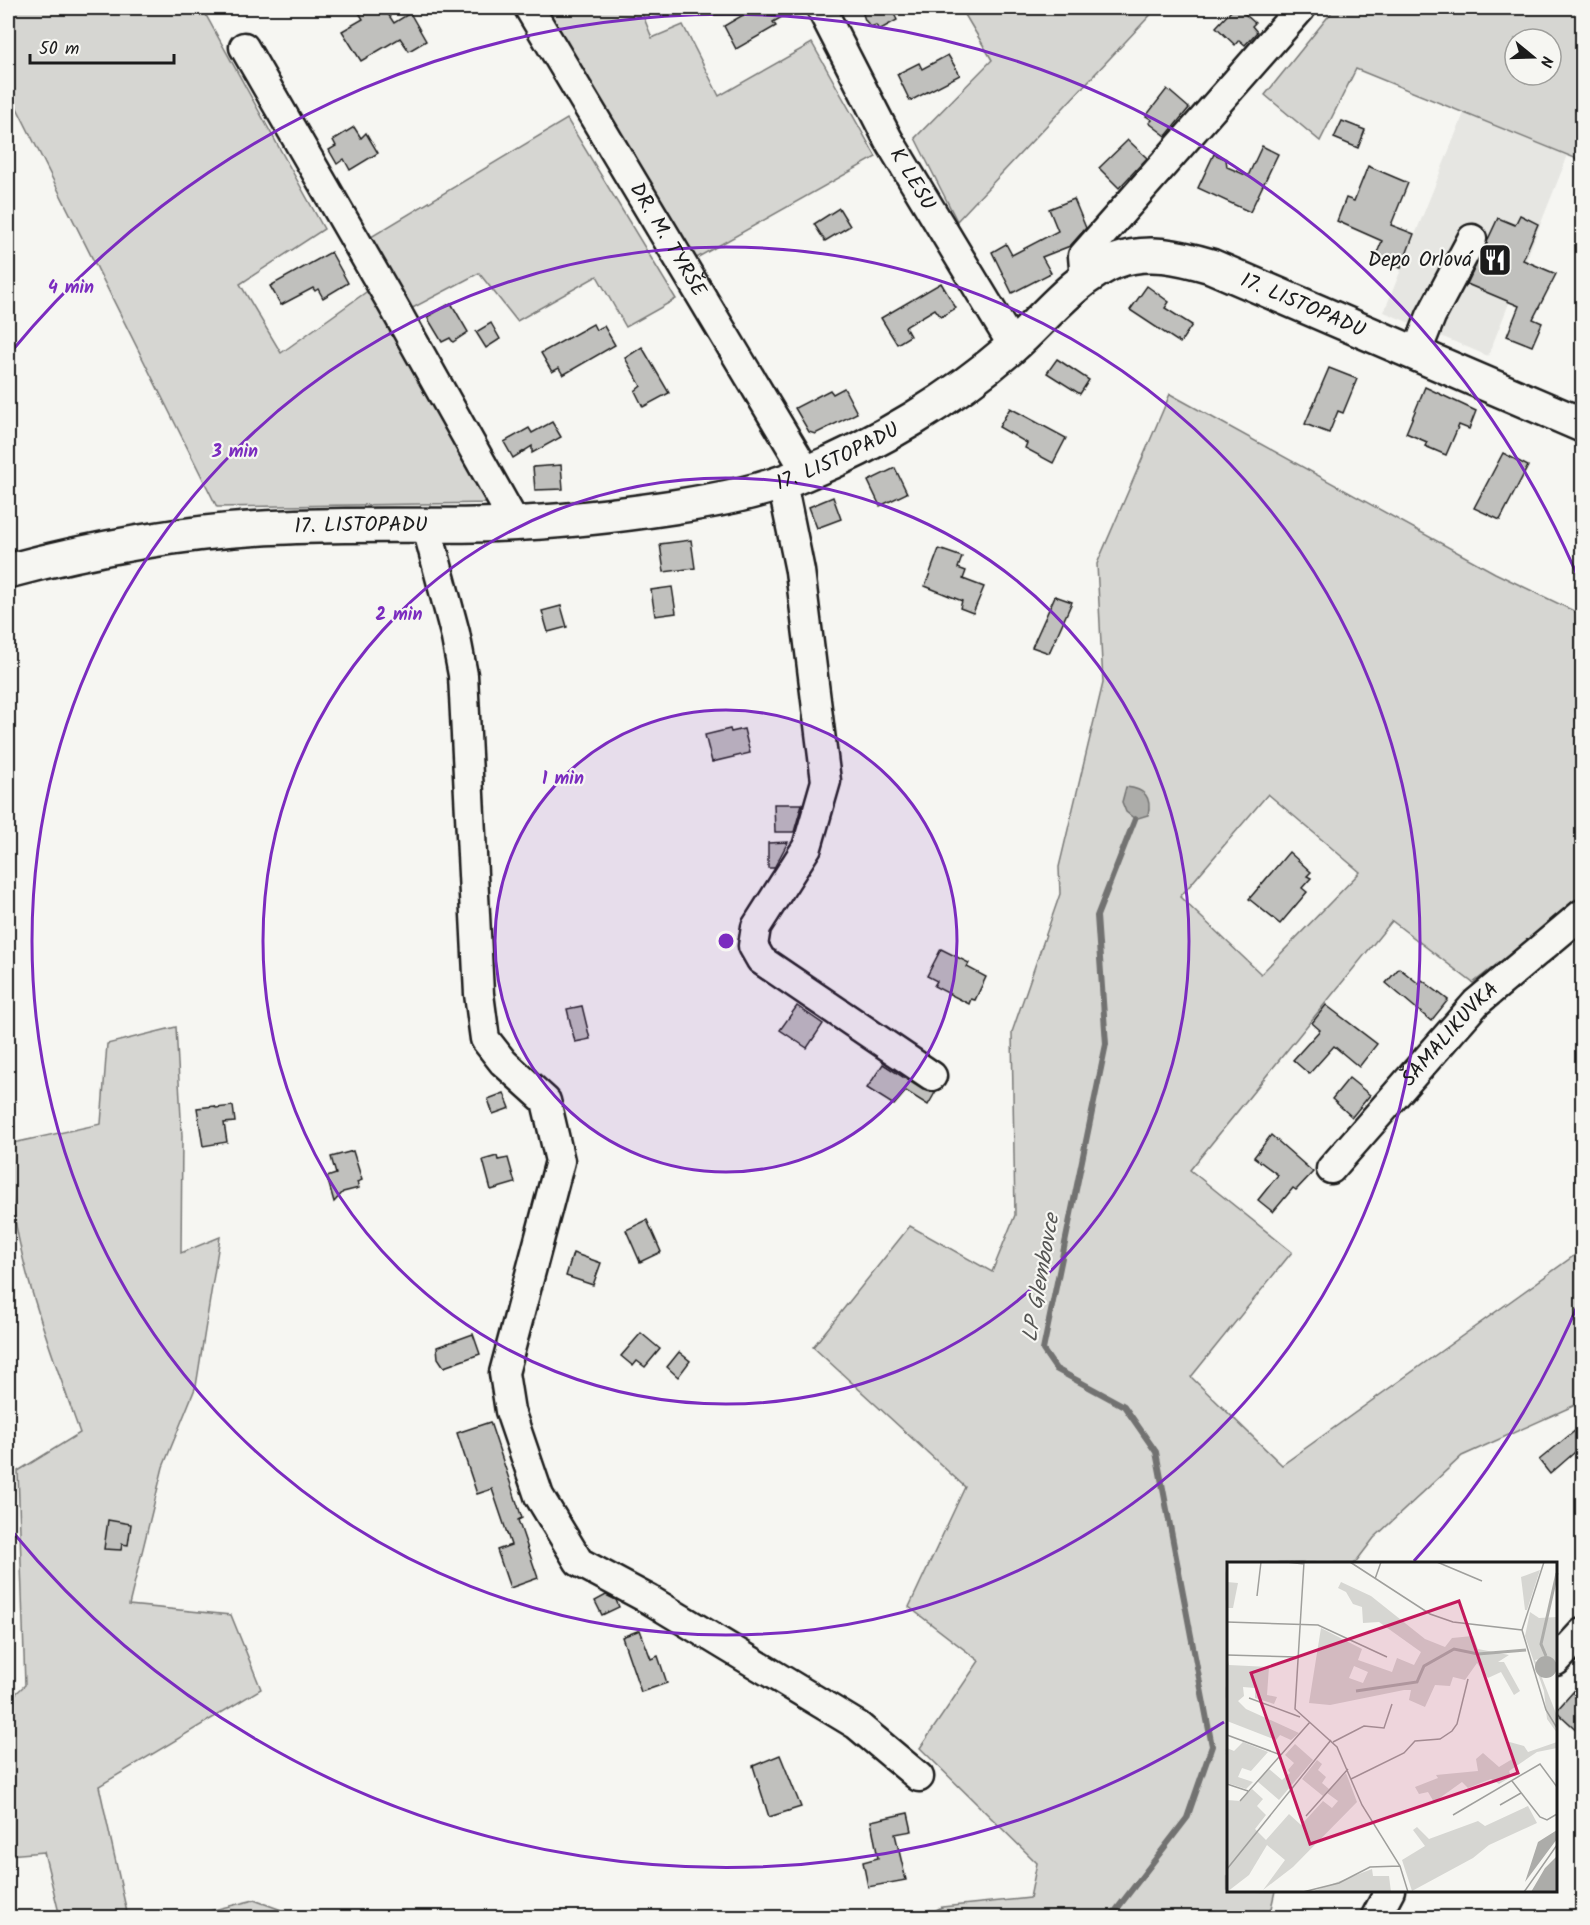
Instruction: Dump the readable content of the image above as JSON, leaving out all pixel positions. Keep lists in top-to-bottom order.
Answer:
{
  "streets": {
    "main road": ["17. LISTOPADU"],
    "street": ["K LESU", "DR. M. TYRŠE", "ŠAMALIKUVKA"]
  },
  "crossings": [
    ["K LESU", "17. LISTOPADU"],
    ["DR. M. TYRŠE", "17. LISTOPADU"]
  ],
  "water": ["LP Glembovce"],
  "places": {
    "restaurant": ["Depo Orlová"]
  },
  "scale_bar": "50 m",
  "north": "right",
  "rings": [
    "4 min",
    "3 min",
    "2 min",
    "1 min"
  ]
}
